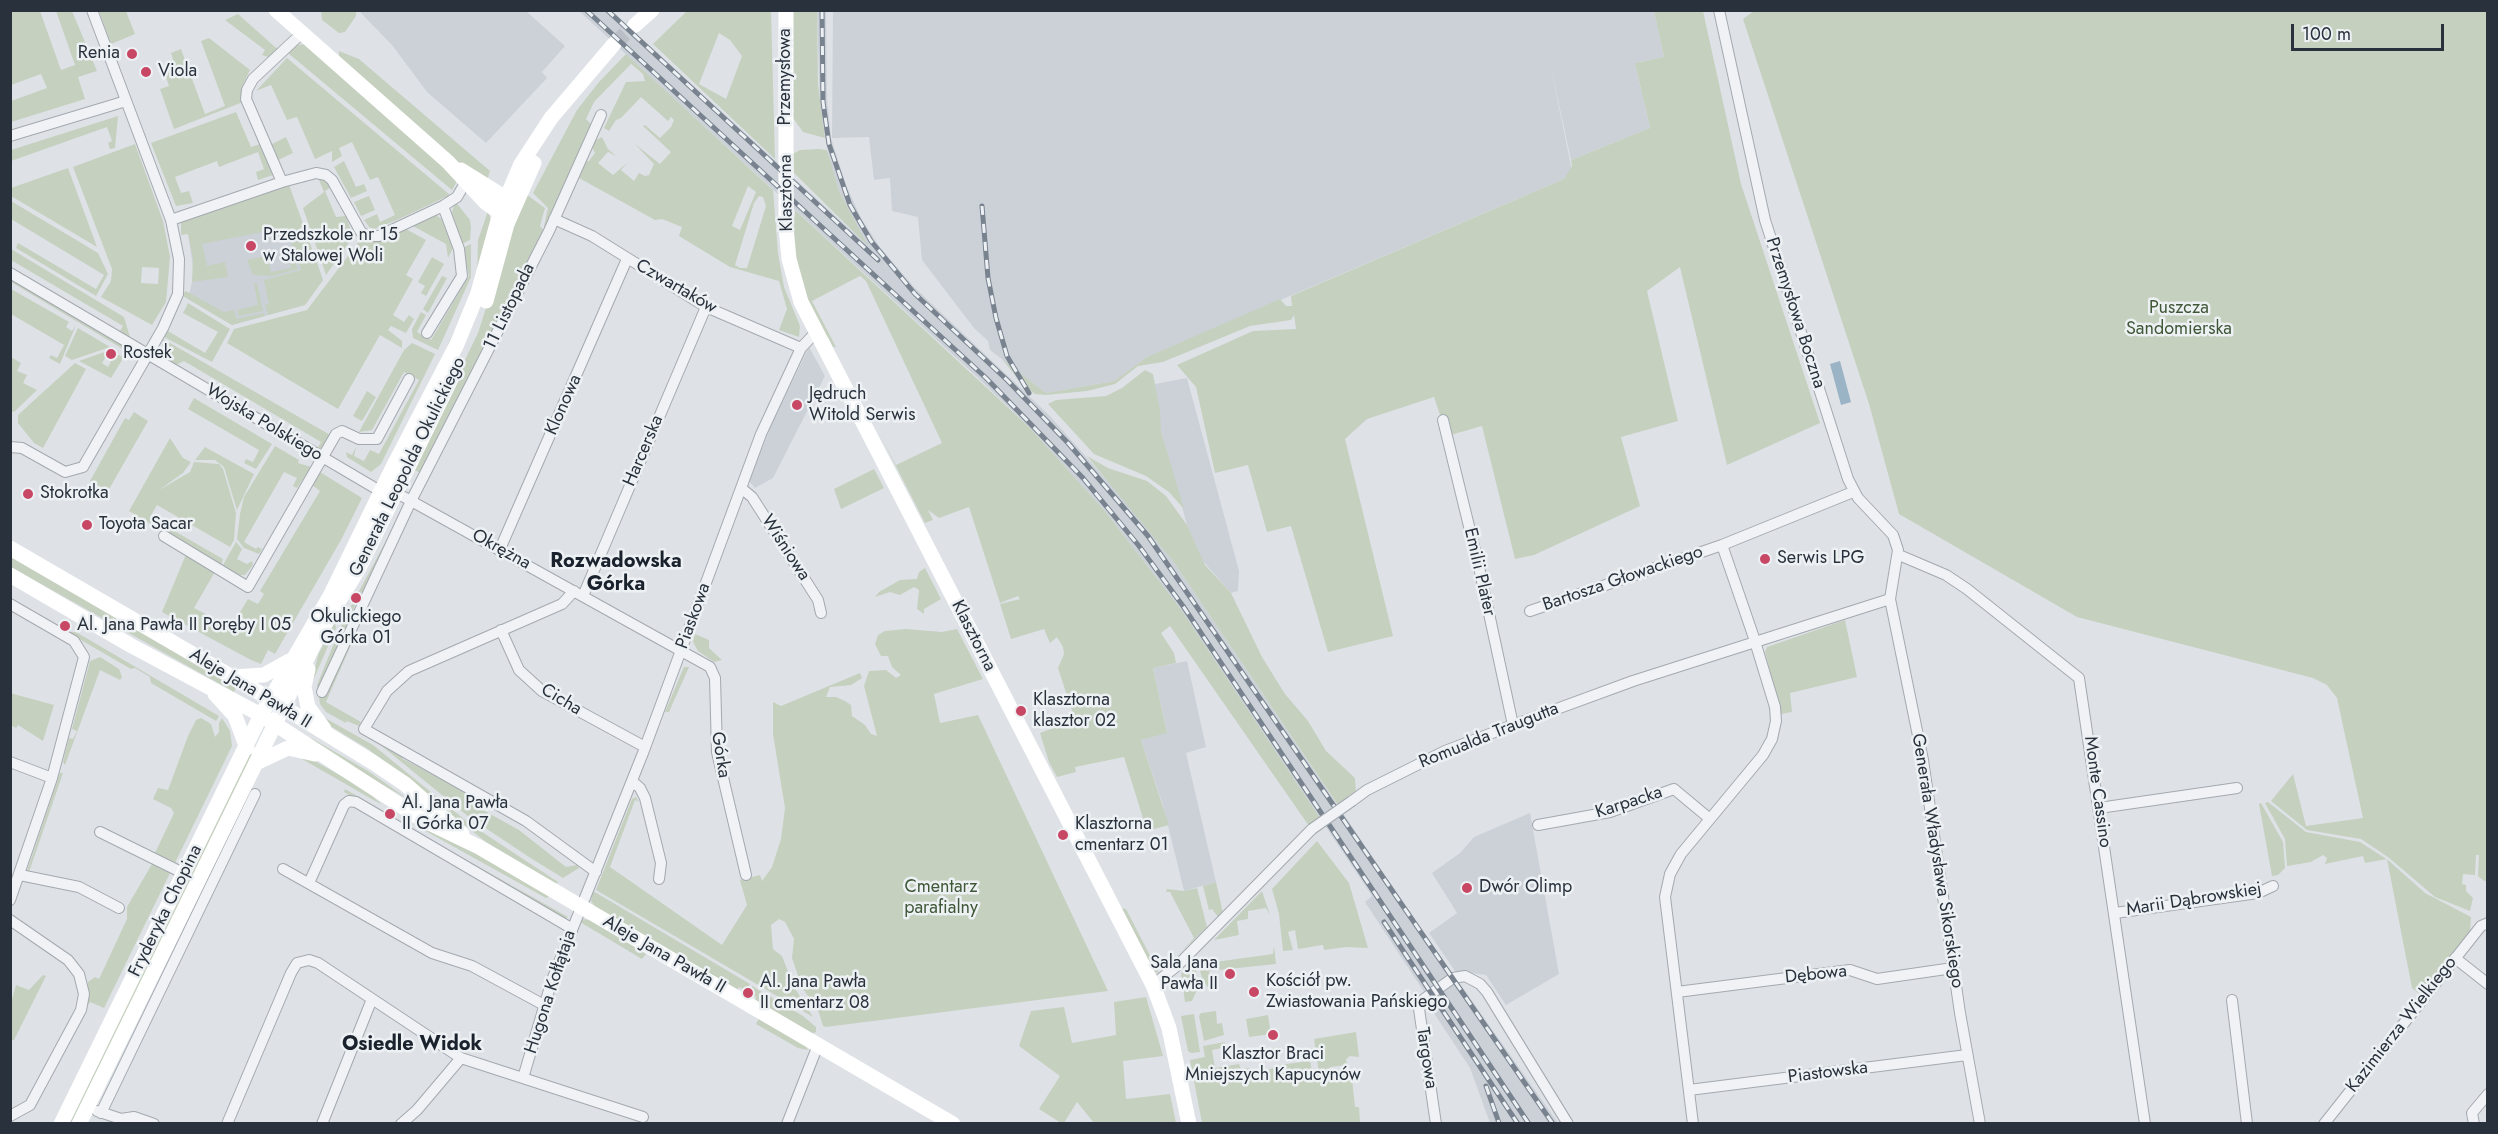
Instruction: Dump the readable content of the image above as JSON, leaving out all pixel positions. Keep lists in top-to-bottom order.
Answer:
{
  "streets": {
    "street": [
      "Przemysłowa",
      "Klasztorna",
      "Czwartaków",
      "11 Listopada",
      "Przemysłowa Boczna",
      "Klonowa",
      "Wojska Polskiego",
      "Harcerska",
      "Generała Leopolda Okulickiego",
      "Wiśniowa",
      "Okrężna",
      "Emilii Plater",
      "Bartosza Głowackiego",
      "Piaskowa",
      "Aleje Jana Pawła II",
      "Cicha",
      "Romualda Traugutta",
      "Górka",
      "Monte Cassino",
      "Karpacka",
      "Generała Władysława Sikorskiego",
      "Marii Dąbrowskiej",
      "Fryderyka Chopina",
      "Dębowa",
      "Hugona Kołłątaja",
      "Kazimierza Wielkiego",
      "Targowa",
      "Piastowska"
    ]
  },
  "crossings": [
    ["Przemysłowa", "Klasztorna"],
    ["Klasztorna", "Piaskowa"],
    ["Klasztorna", "Romualda Traugutta"],
    ["Czwartaków", "11 Listopada"],
    ["Czwartaków", "Klonowa"],
    ["Czwartaków", "Harcerska"],
    ["Czwartaków", "Piaskowa"],
    ["11 Listopada", "Okrężna"],
    ["Przemysłowa Boczna", "Monte Cassino"],
    ["Klonowa", "Okrężna"],
    ["Wojska Polskiego", "Generała Leopolda Okulickiego"],
    ["Wojska Polskiego", "Okrężna"],
    ["Harcerska", "Okrężna"],
    ["Harcerska", "Piaskowa"],
    ["Harcerska", "Cicha"],
    ["Generała Leopolda Okulickiego", "Okrężna"],
    ["Generała Leopolda Okulickiego", "Aleje Jana Pawła II"],
    ["Generała Leopolda Okulickiego", "Fryderyka Chopina"],
    ["Wiśniowa", "Piaskowa"],
    ["Okrężna", "Piaskowa"],
    ["Okrężna", "Górka"],
    ["Emilii Plater", "Romualda Traugutta"],
    ["Bartosza Głowackiego", "Romualda Traugutta"],
    ["Bartosza Głowackiego", "Karpacka"],
    ["Bartosza Głowackiego", "Dębowa"],
    ["Bartosza Głowackiego", "Piastowska"],
    ["Piaskowa", "Aleje Jana Pawła II"],
    ["Piaskowa", "Cicha"],
    ["Piaskowa", "Górka"],
    ["Piaskowa", "Hugona Kołłątaja"],
    ["Aleje Jana Pawła II", "Fryderyka Chopina"],
    ["Aleje Jana Pawła II", "Hugona Kołłątaja"],
    ["Romualda Traugutta", "Generała Władysława Sikorskiego"],
    ["Monte Cassino", "Marii Dąbrowskiej"],
    ["Generała Władysława Sikorskiego", "Dębowa"],
    ["Generała Władysława Sikorskiego", "Piastowska"]
  ],
  "districts": ["Rozwadowska Górka", "Osiedle Widok"],
  "parks": ["Puszcza Sandomierska", "Cmentarz parafialny"],
  "places": [
    "Renia",
    "Viola",
    "Przedszkole nr 15 w Stalowej Woli",
    "Rostek",
    "Jędruch Witold Serwis",
    "Stokrotka",
    "Toyota Sacar",
    "Serwis LPG",
    "Okulickiego Górka 01",
    "Al. Jana Pawła II Poręby I 05",
    "Klasztorna klasztor 02",
    "Al. Jana Pawła II Górka 07",
    "Klasztorna cmentarz 01",
    "Dwór Olimp",
    "Sala Jana Pawła II",
    "Kościół pw. Zwiastowania Pańskiego",
    "Al. Jana Pawła II cmentarz 08",
    "Klasztor Braci Mniejszych Kapucynów"
  ],
  "scale_bar": "100 m"
}
